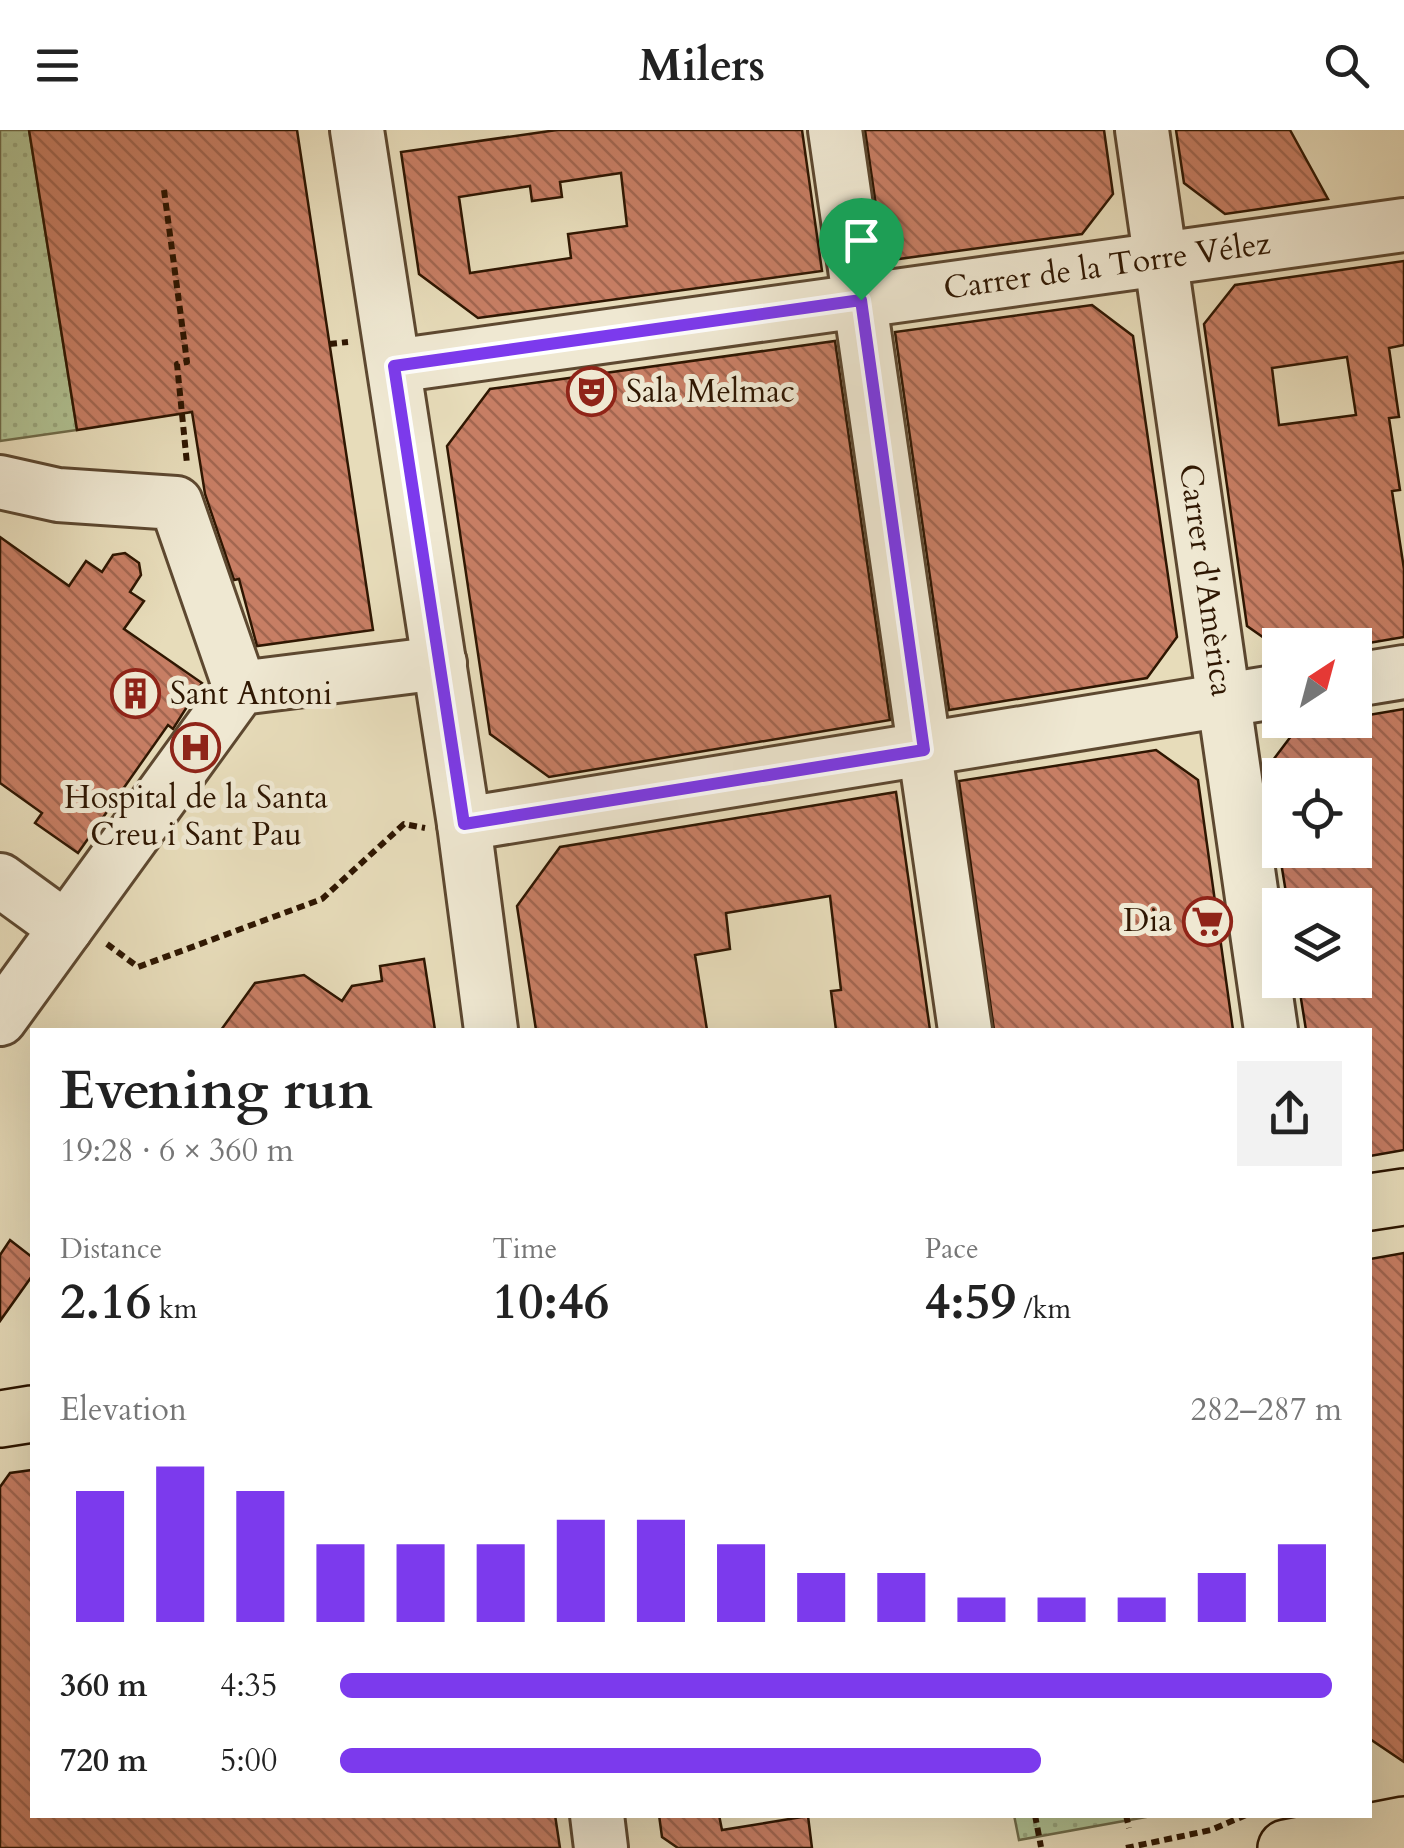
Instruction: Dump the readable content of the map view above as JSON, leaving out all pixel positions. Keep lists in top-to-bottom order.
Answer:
{
  "streets": {
    "street": ["Carrer de la Torre Vélez", "Carrer d'Amèrica"]
  },
  "crossings": [
    ["Carrer de la Torre Vélez", "Carrer d'Amèrica"]
  ],
  "places": {
    "theatre": ["Sala Melmac"],
    "building": ["Sant Antoni"],
    "hospital": ["Hospital de la Santa Creu i Sant Pau"],
    "supermarket": ["Dia"]
  },
  "north": "top right",
  "page": {
    "header": "Milers",
    "heading": ["Evening run", "19:28 · 6 × 360 m"],
    "stats": [
      ["Distance", "2.16 km"],
      ["Time", "10:46"],
      ["Pace", "4:59 /km"]
    ],
    "chart": ["Elevation", "282–287 m"],
    "list": [
      {
        "name": "360 m",
        "note": "4:35"
      },
      {
        "name": "720 m",
        "note": "5:00"
      }
    ]
  }
}
